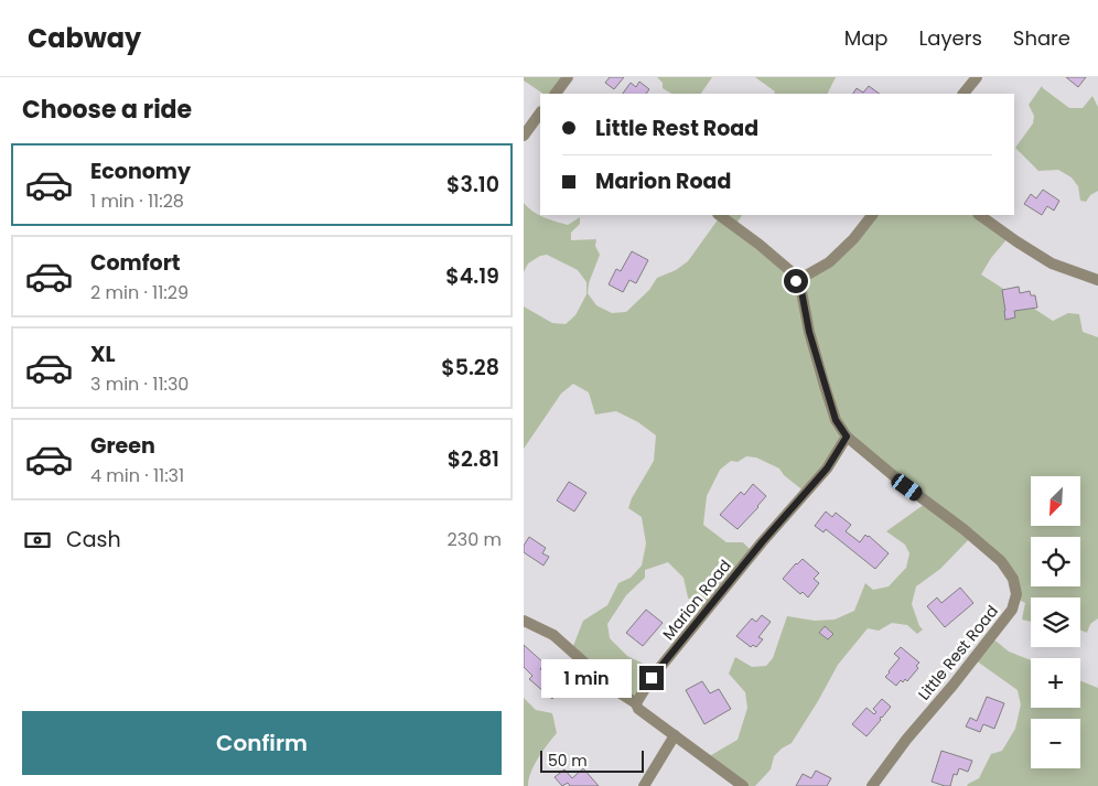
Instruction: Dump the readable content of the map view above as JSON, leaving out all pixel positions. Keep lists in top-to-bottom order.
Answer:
{
  "streets": {
    "street": ["Marion Road", "Little Rest Road"]
  },
  "crossings": [
    ["Marion Road", "Little Rest Road"]
  ],
  "scale_bar": "50 m",
  "north": "bottom left",
  "page": {
    "header": "Cabway",
    "nav": ["Map", "Layers", "Share"],
    "heading": "Choose a ride",
    "banner": ["Little Rest Road", "Marion Road"],
    "list": [
      {
        "name": "Economy",
        "note": "1 min · 11:28",
        "value": "$3.10"
      },
      {
        "name": "Comfort",
        "note": "2 min · 11:29",
        "value": "$4.19"
      },
      {
        "name": "XL",
        "note": "3 min · 11:30",
        "value": "$5.28"
      },
      {
        "name": "Green",
        "note": "4 min · 11:31",
        "value": "$2.81"
      }
    ],
    "map_buttons": ["+", "−"],
    "pay": ["Cash", "230 m"],
    "bubble": "1 min",
    "buttons": "Confirm",
    "scale": "50 m"
  }
}
